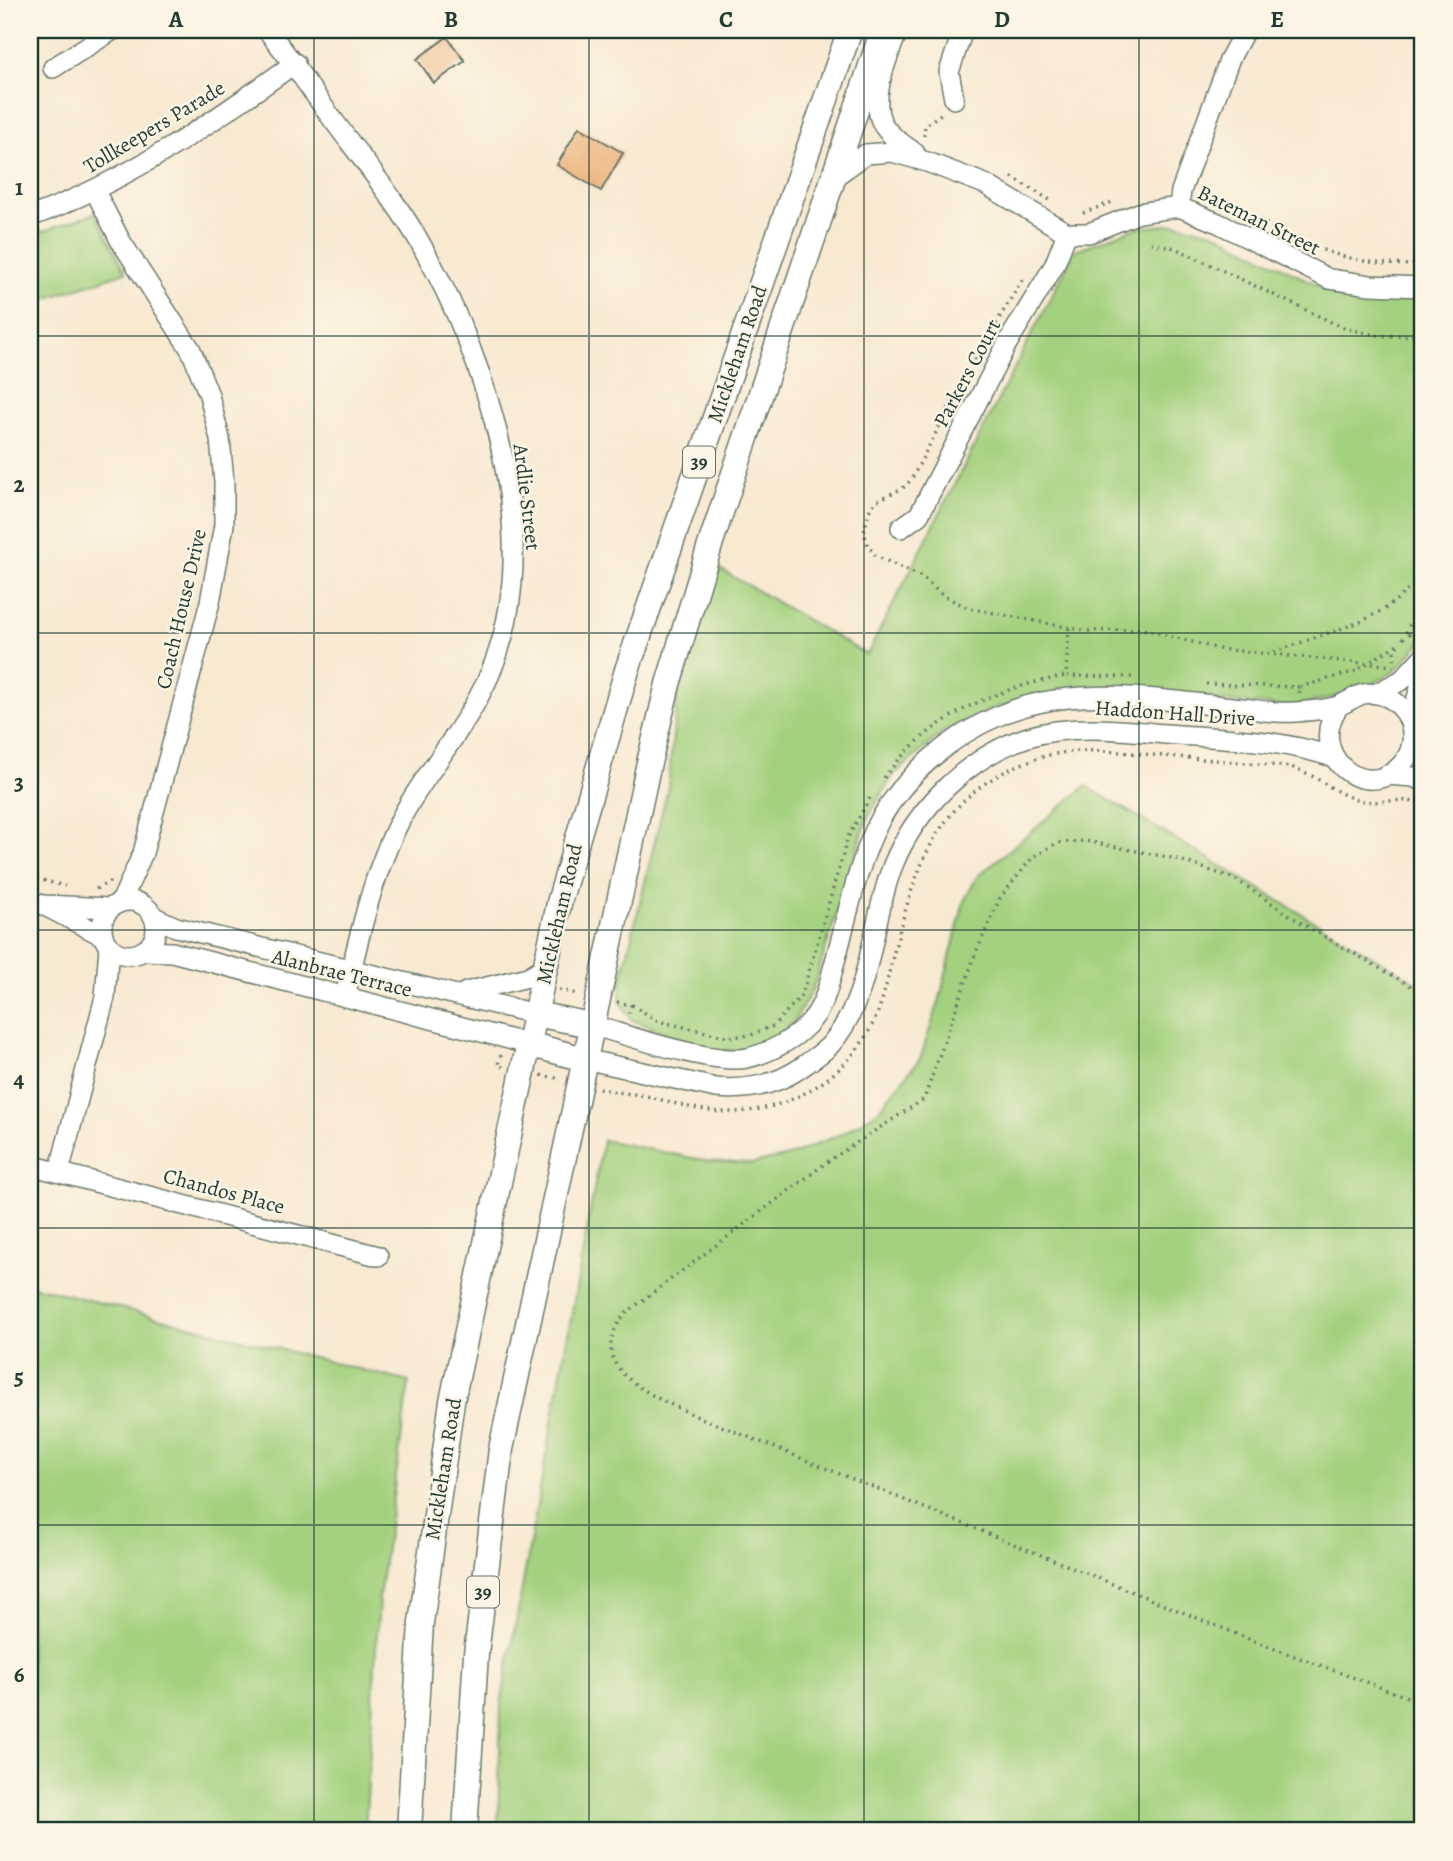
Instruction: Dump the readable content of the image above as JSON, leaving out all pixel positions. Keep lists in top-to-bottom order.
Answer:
{
  "streets": {
    "main road": ["Mickleham Road", "39"],
    "street": [
      "Tollkeepers Parade",
      "Bateman Street",
      "Parkers Court",
      "Ardlie Street",
      "Coach House Drive",
      "Haddon Hall Drive",
      "Alanbrae Terrace",
      "Chandos Place"
    ]
  },
  "crossings": [
    ["Tollkeepers Parade", "Ardlie Street"],
    ["Tollkeepers Parade", "Coach House Drive"],
    ["Bateman Street", "Parkers Court"],
    ["Mickleham Road", "Haddon Hall Drive"],
    ["Mickleham Road", "Alanbrae Terrace"],
    ["Ardlie Street", "Alanbrae Terrace"],
    ["Coach House Drive", "Alanbrae Terrace"]
  ],
  "grid": {
    "columns": [
      "A",
      "B",
      "C",
      "D",
      "E"
    ],
    "rows": [
      "1",
      "2",
      "3",
      "4",
      "5",
      "6"
    ]
  }
}
